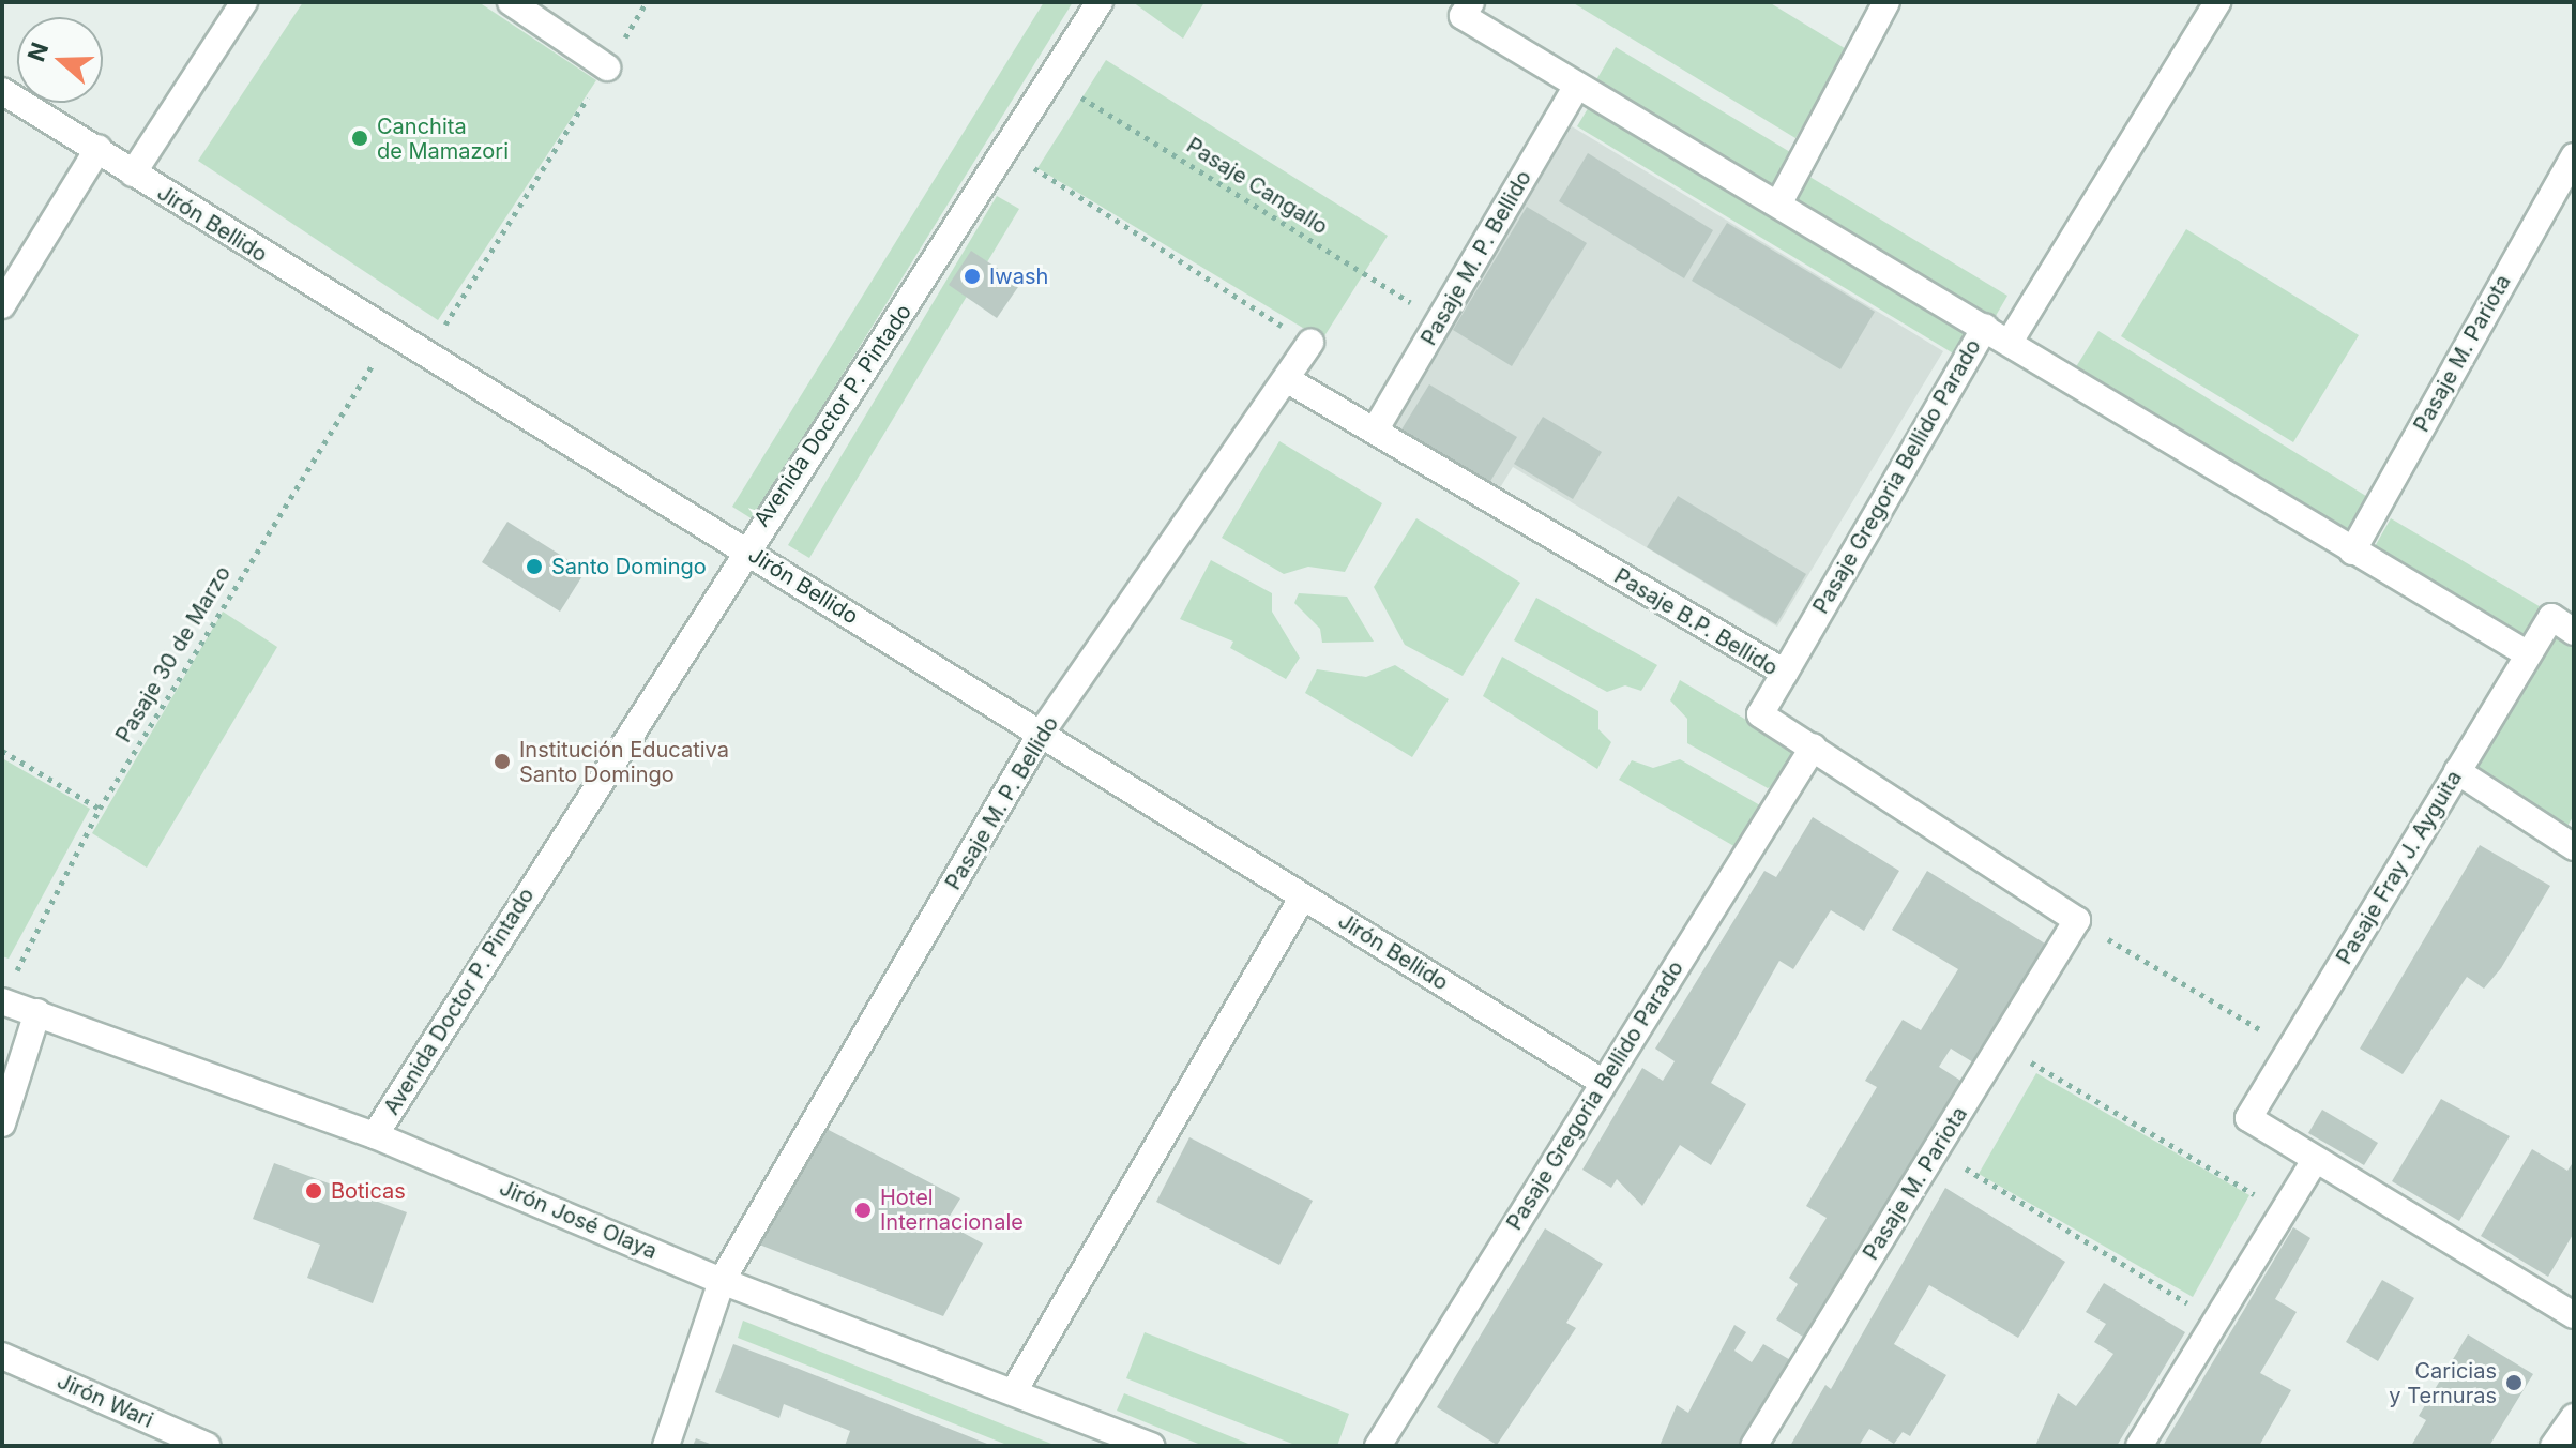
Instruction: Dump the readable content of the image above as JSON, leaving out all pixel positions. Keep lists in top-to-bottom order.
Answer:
{
  "streets": {
    "street": [
      "Jirón Bellido",
      "Pasaje M. P. Bellido",
      "Pasaje M. Pariota",
      "Avenida Doctor P. Pintado",
      "Pasaje Gregoria Bellido Parado",
      "Pasaje B.P. Bellido",
      "Pasaje Fray J. Ayguita",
      "Jirón José Olaya",
      "Jirón Wari"
    ],
    "path": ["Pasaje Cangallo", "Pasaje 30 de Marzo"]
  },
  "crossings": [
    ["Pasaje Cangallo", "Pasaje M. P. Bellido"],
    ["Pasaje Cangallo", "Avenida Doctor P. Pintado"],
    ["Jirón Bellido", "Pasaje M. P. Bellido"],
    ["Jirón Bellido", "Avenida Doctor P. Pintado"],
    ["Jirón Bellido", "Pasaje Gregoria Bellido Parado"],
    ["Jirón Bellido", "Pasaje 30 de Marzo"],
    ["Pasaje M. P. Bellido", "Pasaje B.P. Bellido"],
    ["Pasaje M. P. Bellido", "Jirón José Olaya"],
    ["Pasaje M. Pariota", "Pasaje B.P. Bellido"],
    ["Avenida Doctor P. Pintado", "Jirón José Olaya"],
    ["Pasaje Gregoria Bellido Parado", "Pasaje B.P. Bellido"],
    ["Pasaje 30 de Marzo", "Jirón José Olaya"]
  ],
  "places": [
    "Canchita de Mamazori",
    "Iwash",
    "Santo Domingo",
    "Institución Educativa Santo Domingo",
    "Boticas",
    "Hotel Internacionale",
    "Caricias y Ternuras"
  ],
  "north": "left"
}
